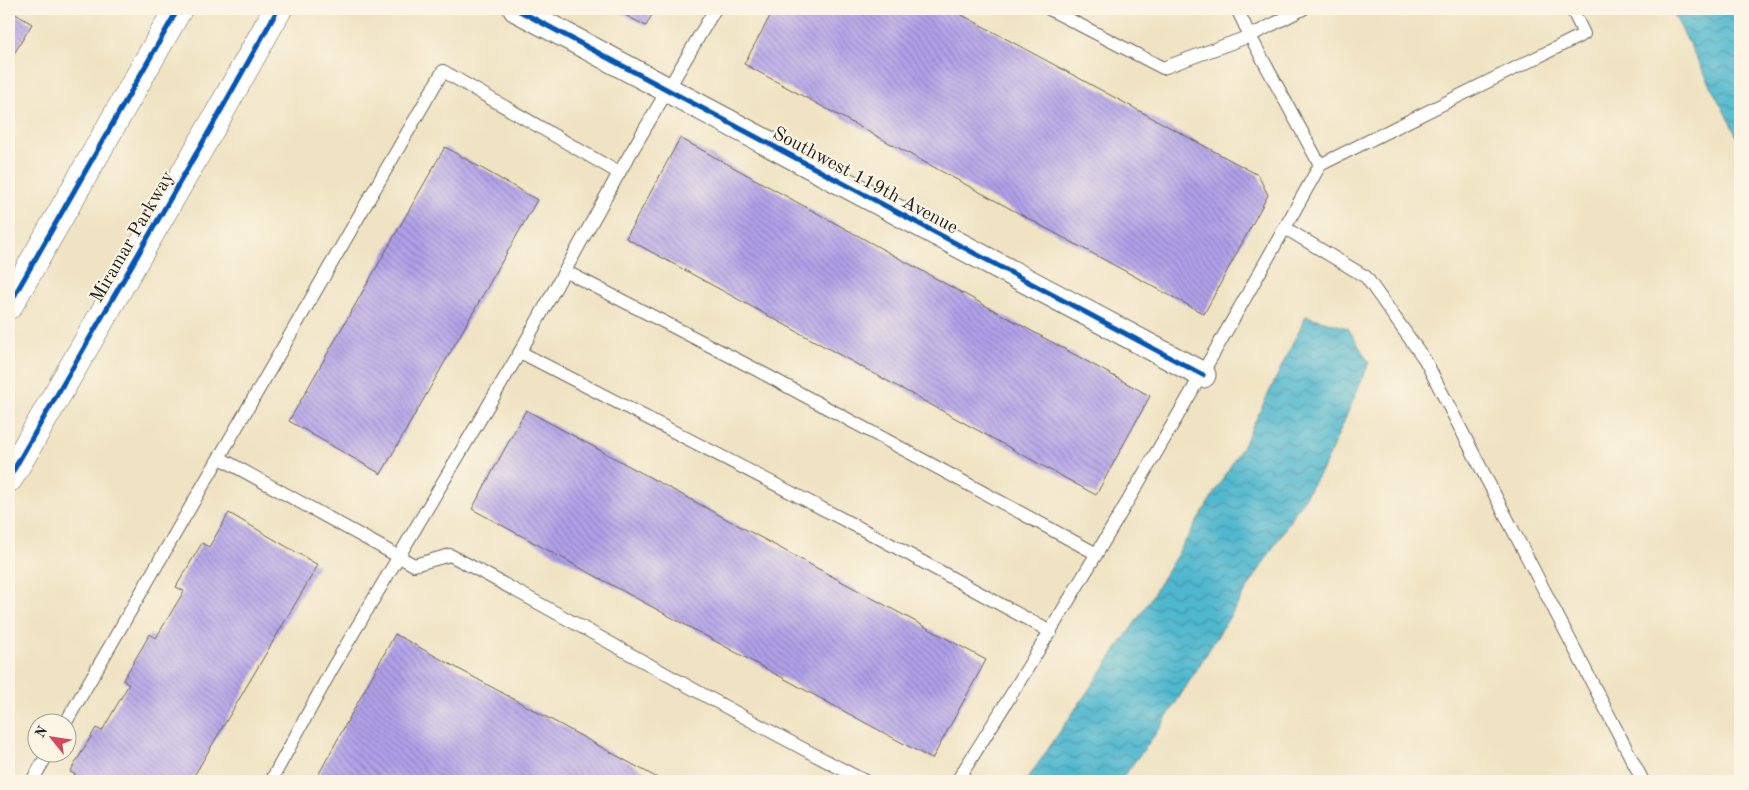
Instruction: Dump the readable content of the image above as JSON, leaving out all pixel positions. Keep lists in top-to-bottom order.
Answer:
{
  "streets": {
    "main road": ["Miramar Parkway"],
    "street": ["Southwest 119th Avenue"]
  },
  "north": "top left"
}
